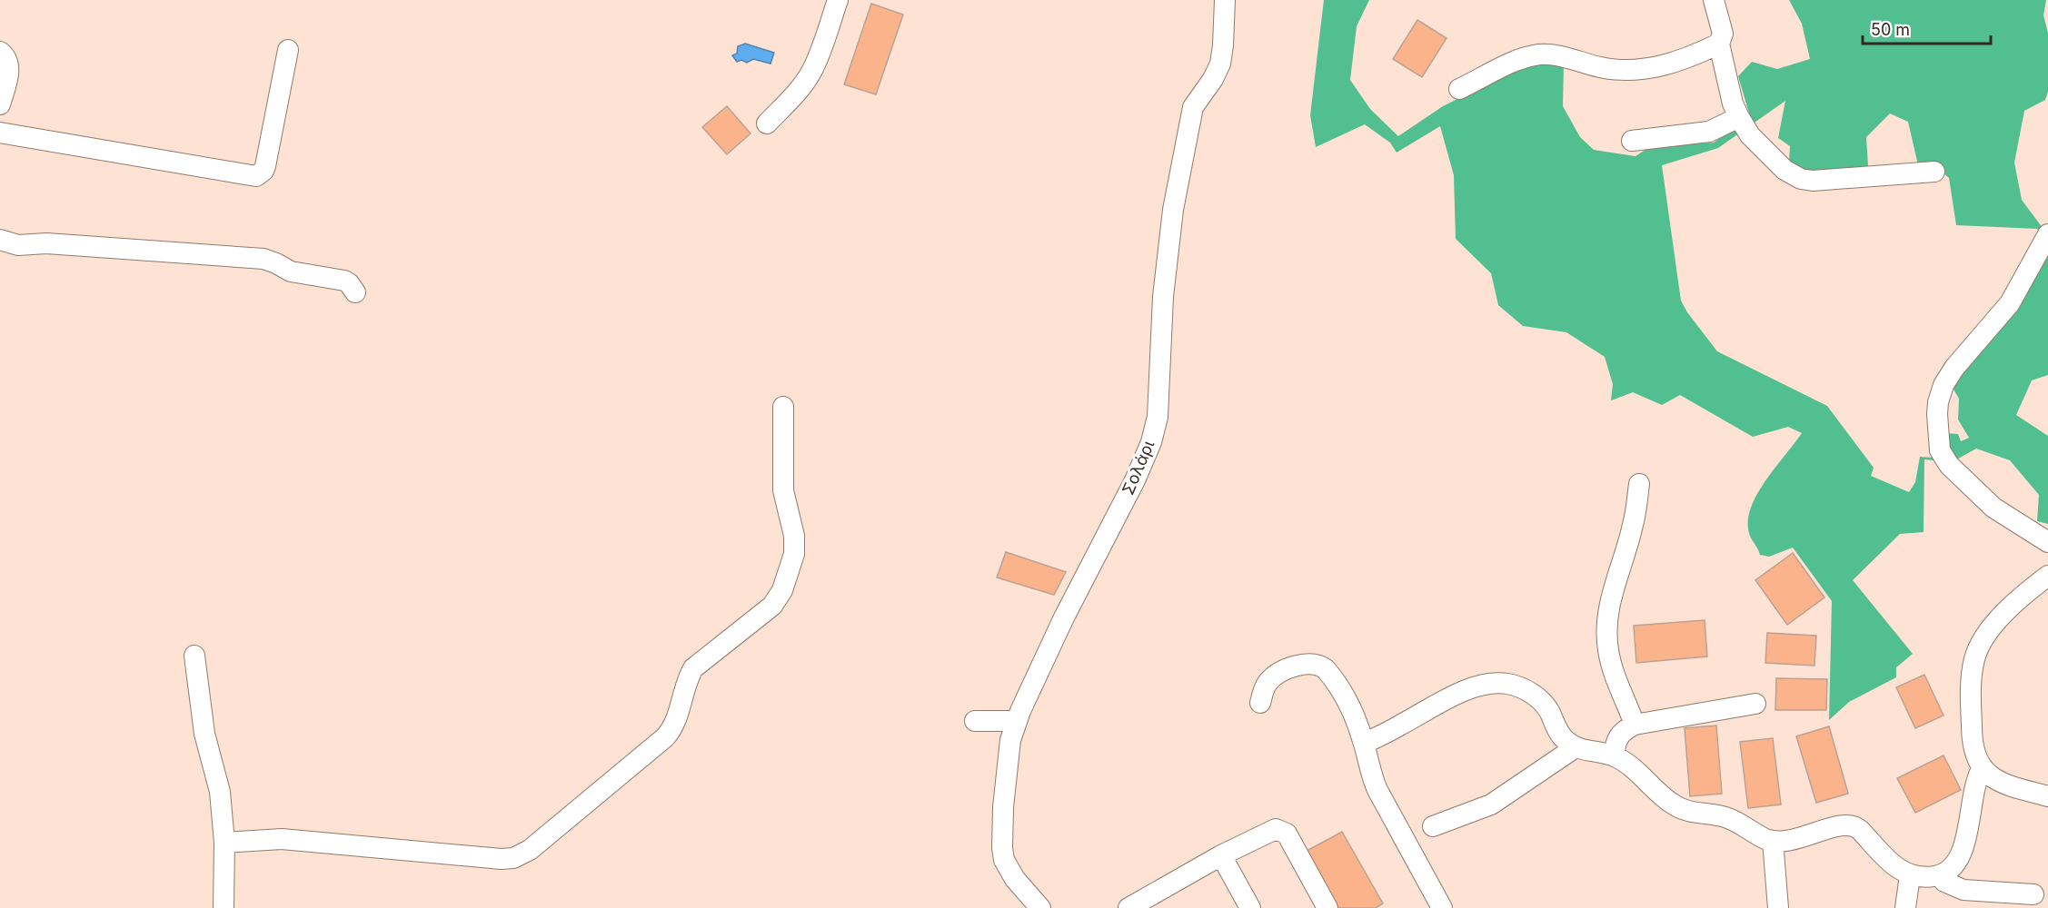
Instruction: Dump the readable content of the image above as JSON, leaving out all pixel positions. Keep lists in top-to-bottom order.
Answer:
{
  "streets": {
    "street": ["Σολάρι"]
  },
  "scale_bar": "50 m"
}
